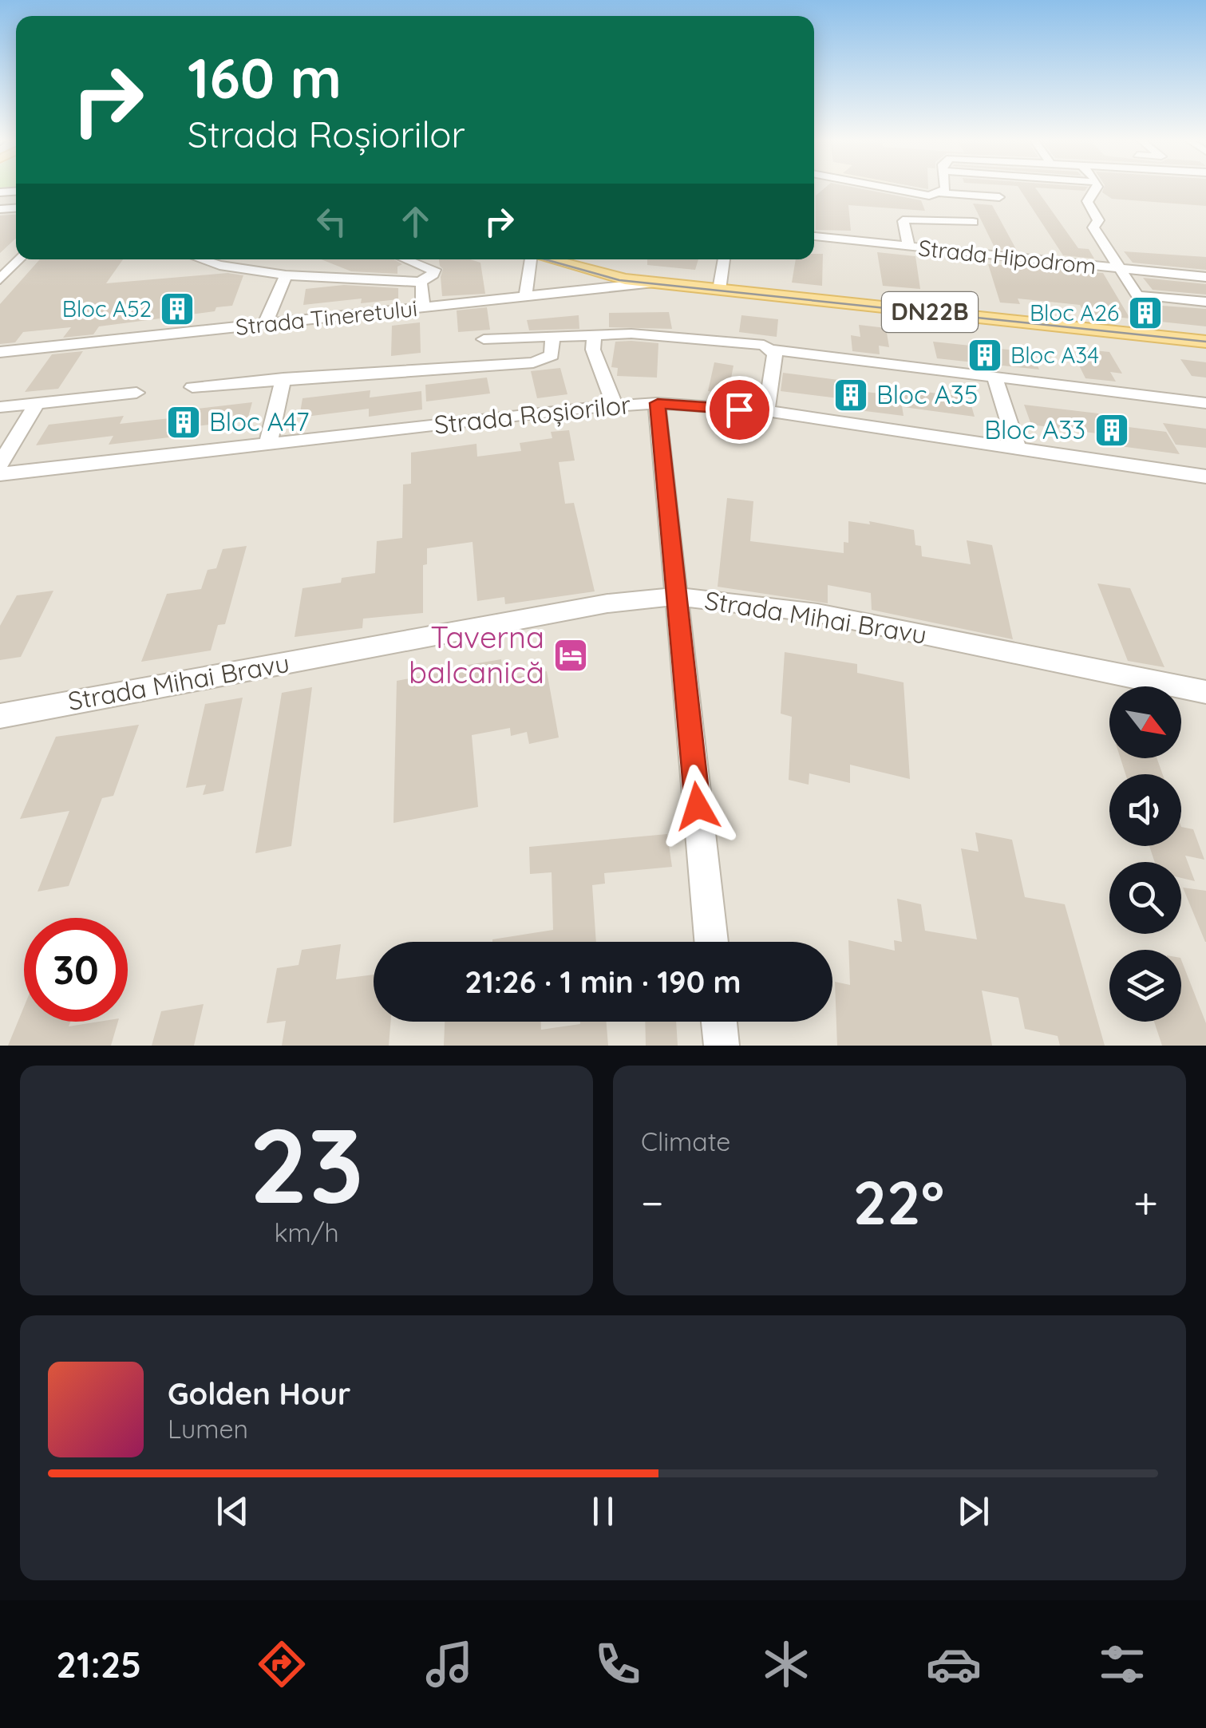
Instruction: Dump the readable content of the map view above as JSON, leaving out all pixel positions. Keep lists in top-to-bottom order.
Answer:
{
  "streets": {
    "main road": ["DN22B"],
    "street": [
      "Strada Hipodrom",
      "Strada Tineretului",
      "Strada Roșiorilor",
      "Strada Mihai Bravu"
    ]
  },
  "crossings": [
    ["DN22B", "Strada Tineretului"]
  ],
  "places": {
    "building": [
      "Bloc A52",
      "Bloc A26",
      "Bloc A34",
      "Bloc A35",
      "Bloc A47",
      "Bloc A33"
    ],
    "hotel": ["Taverna balcanică"]
  },
  "north": "bottom right",
  "page": {
    "turn": ["160 m", "Strada Roșiorilor"],
    "limit": "30",
    "trip": "21:26 · 1 min · 190 m",
    "tile": [
      ["23", "km/h"],
      "Climate"
    ],
    "heat": ["−", "22°", "+"],
    "song": ["Golden Hour", "Lumen"],
    "tabs": "21:25"
  }
}
